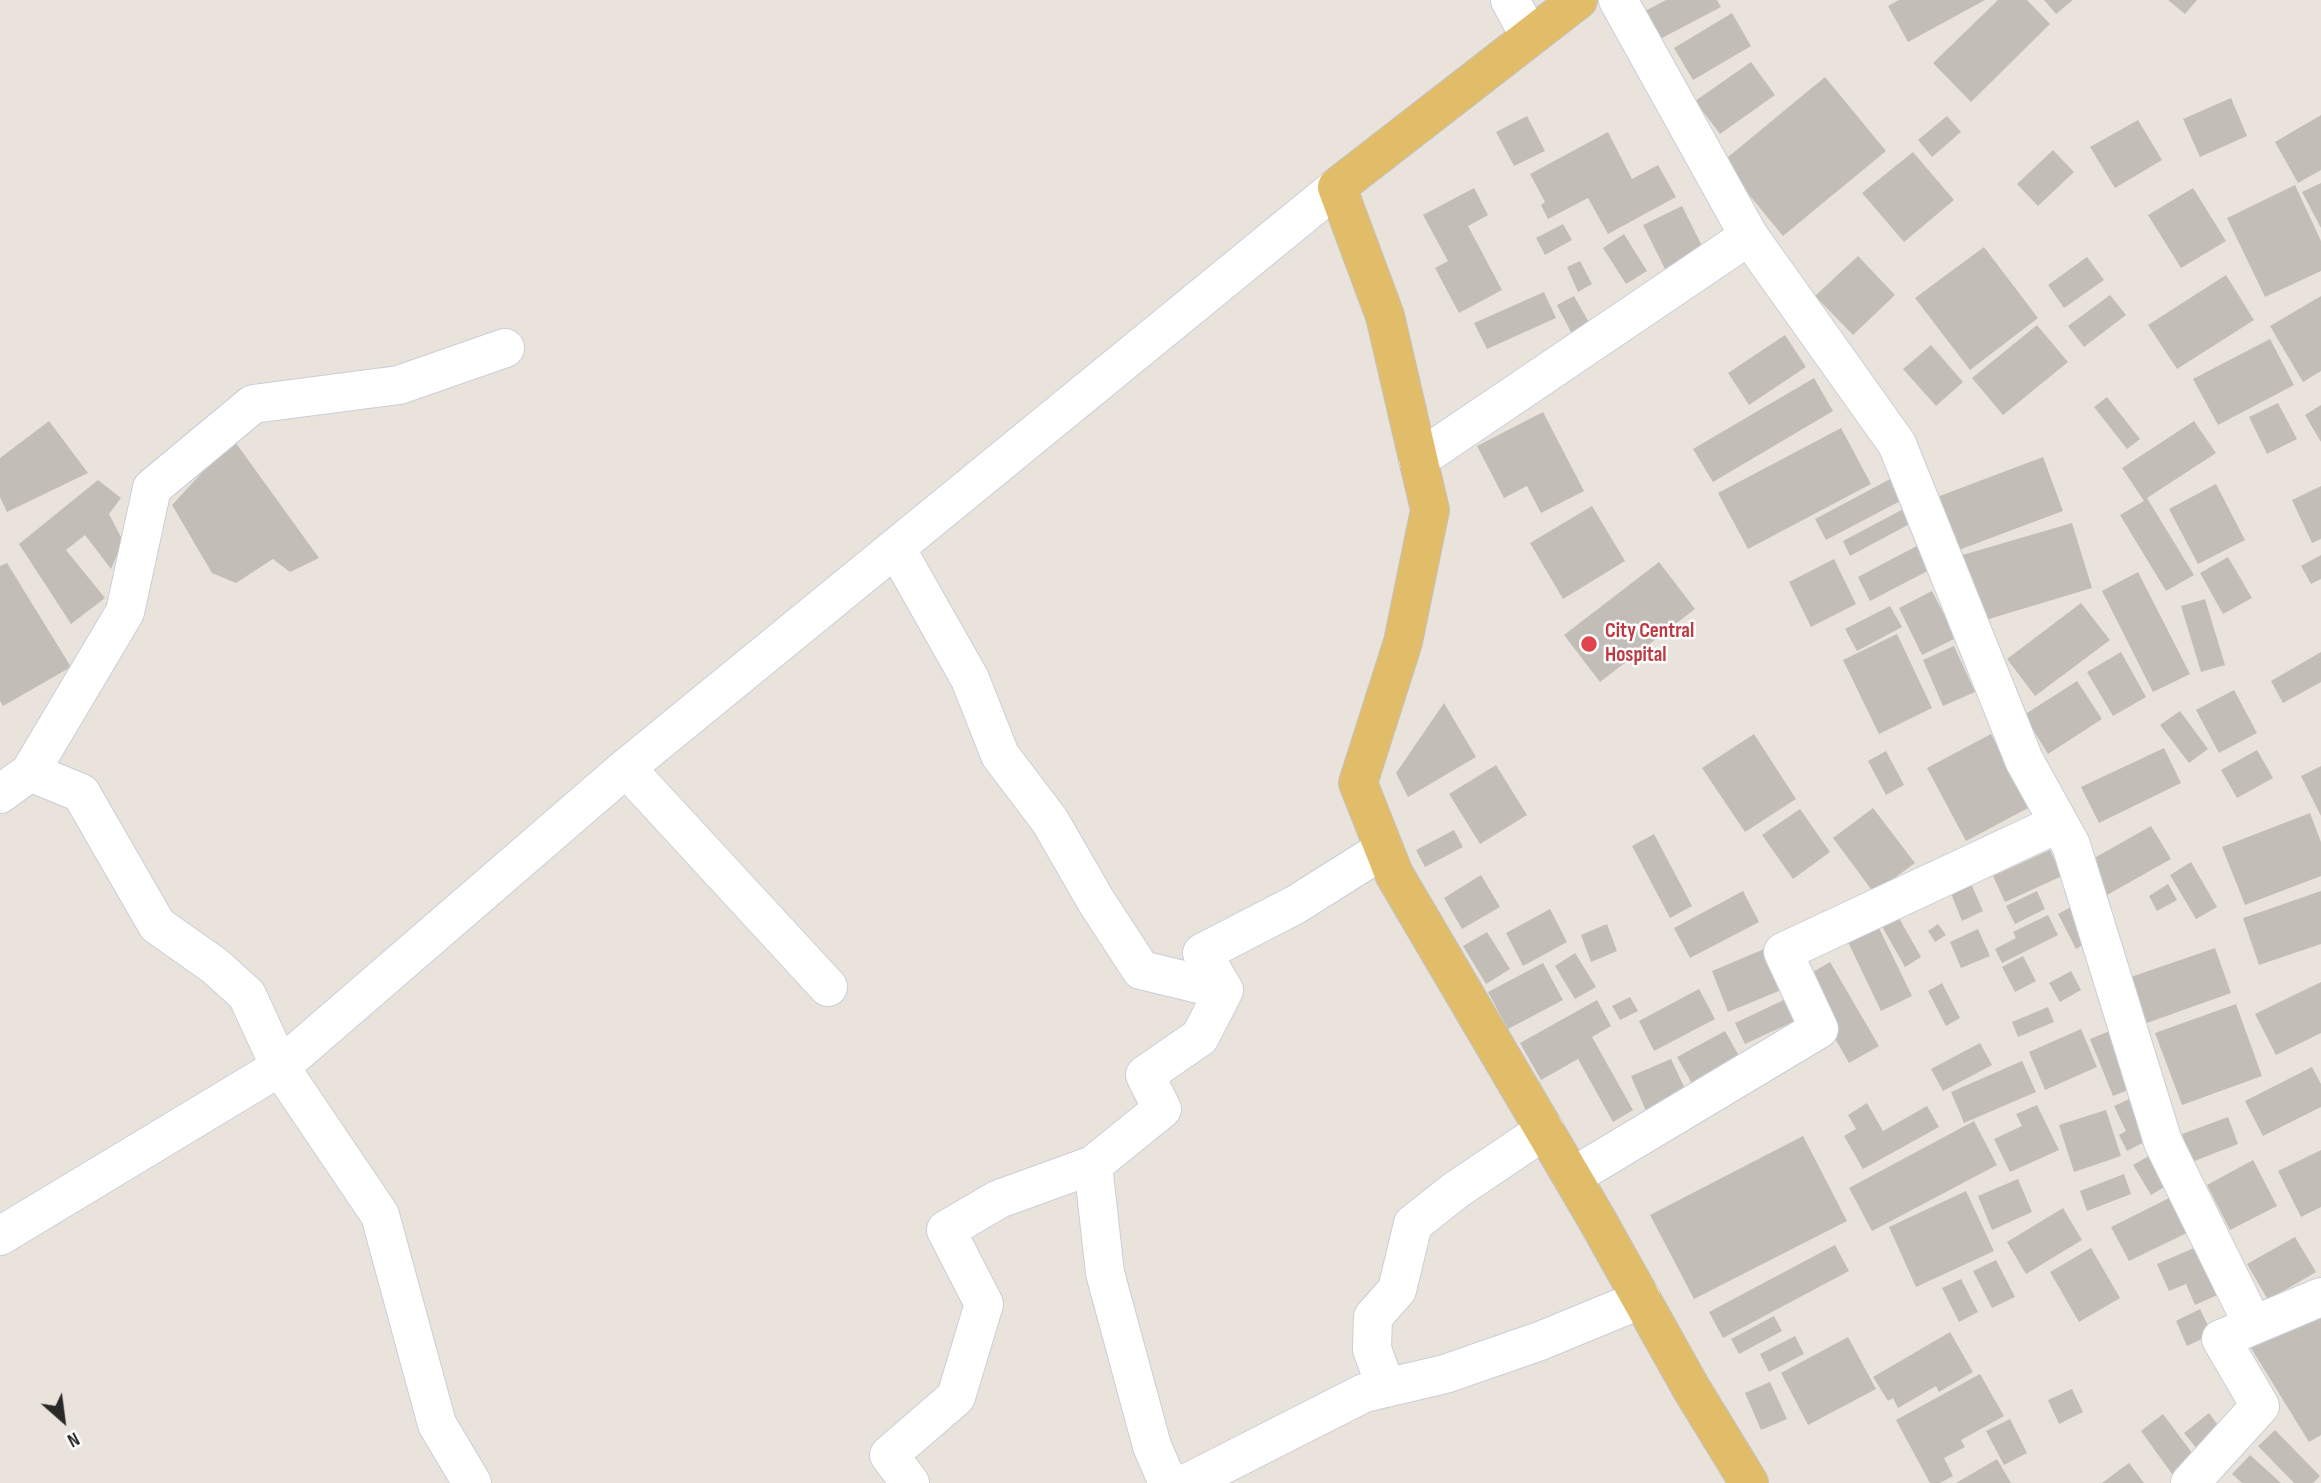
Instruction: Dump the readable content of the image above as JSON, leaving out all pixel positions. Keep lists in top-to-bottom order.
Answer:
{
  "places": ["City Central Hospital"],
  "north": "bottom right"
}
